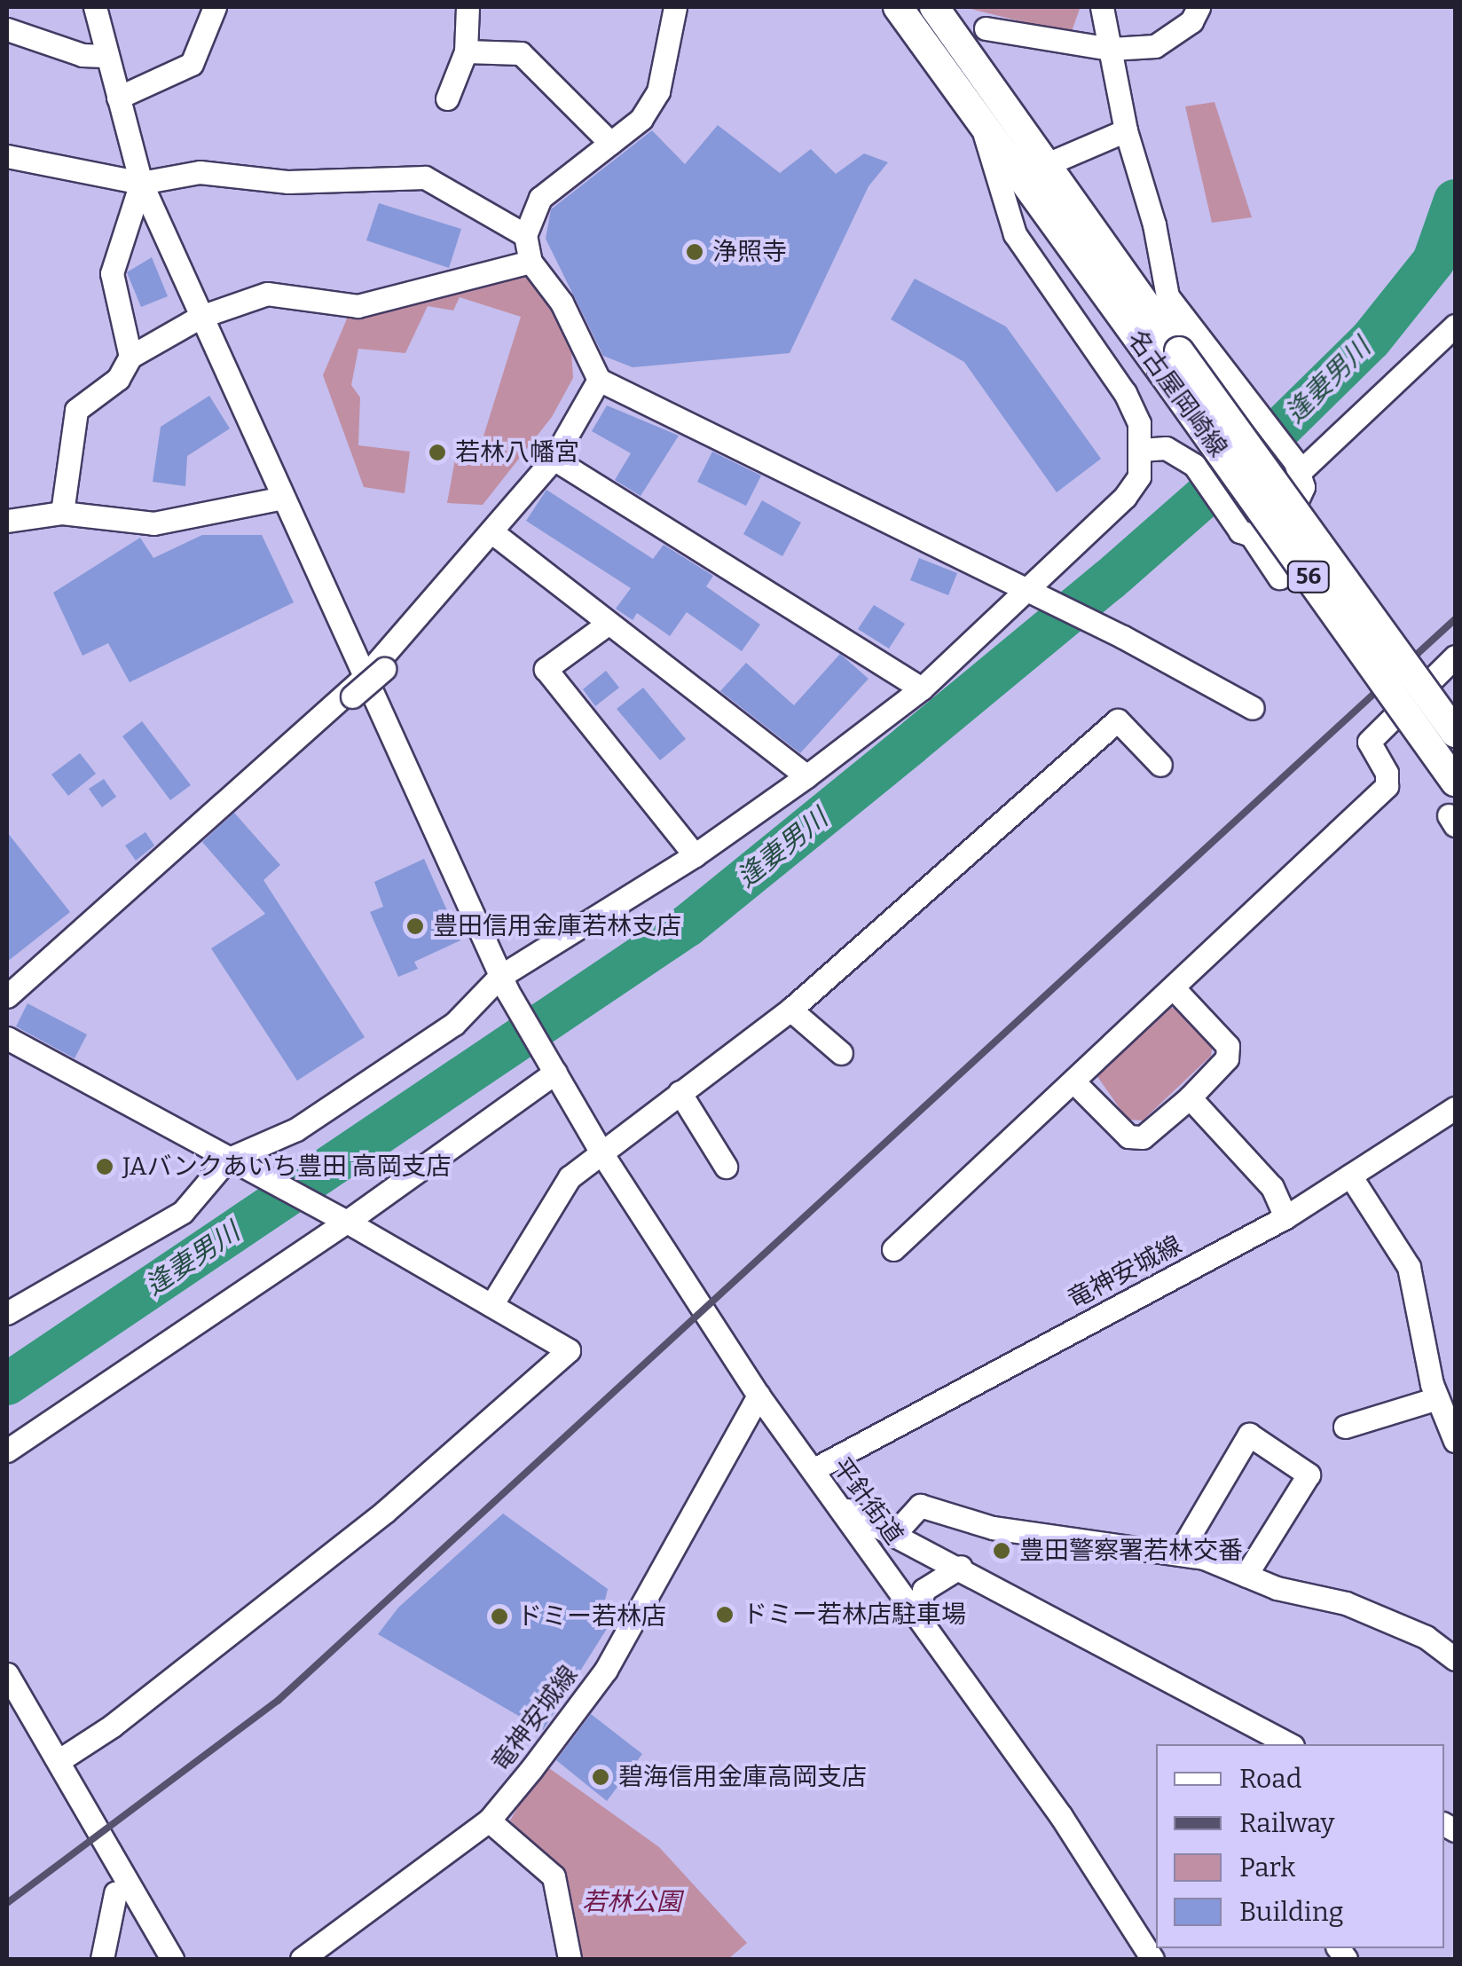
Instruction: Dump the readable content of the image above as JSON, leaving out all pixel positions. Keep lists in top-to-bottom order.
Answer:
{
  "streets": {
    "main road": ["名古屋岡崎線", "56"],
    "street": ["竜神安城線", "平針街道"]
  },
  "crossings": [
    ["竜神安城線", "平針街道"]
  ],
  "water": ["逢妻男川"],
  "parks": ["若林公園"],
  "places": [
    "浄照寺",
    "若林八幡宮",
    "豊田信用金庫若林支店",
    "JAバンクあいち豊田 高岡支店",
    "豊田警察署若林交番",
    "ドミー若林店駐車場",
    "ドミー若林店",
    "碧海信用金庫高岡支店"
  ],
  "legend": [
    "Road",
    "Railway",
    "Park",
    "Building"
  ]
}
